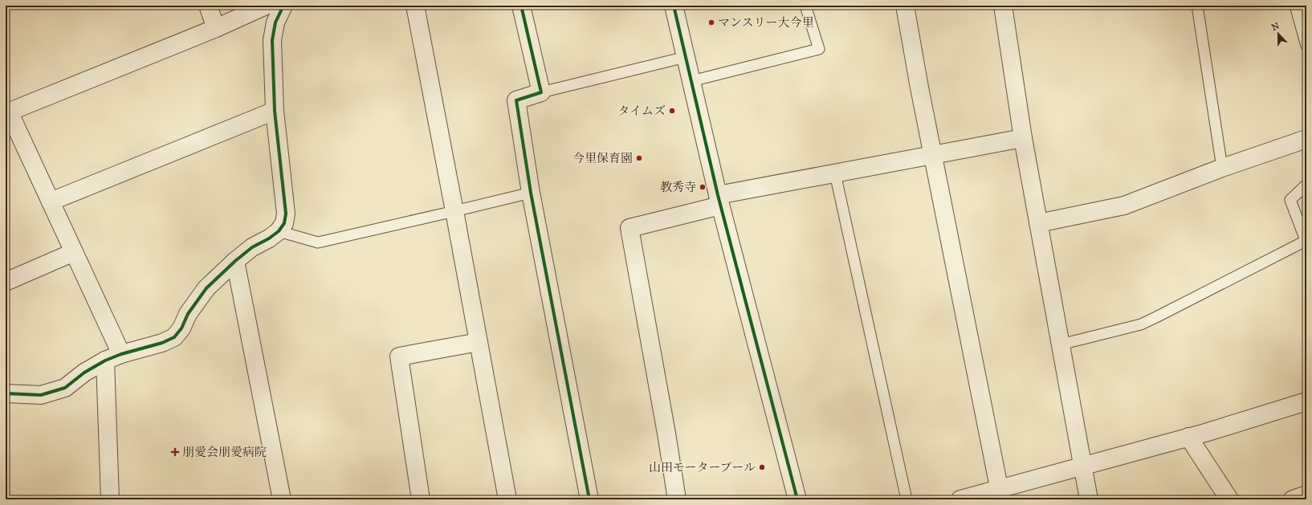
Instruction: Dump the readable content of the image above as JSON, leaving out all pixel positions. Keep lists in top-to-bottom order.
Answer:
{
  "places": {
    "other": [
      "マンスリー大今里",
      "タイムズ",
      "今里保育園",
      "教秀寺",
      "山田モータープール"
    ],
    "health": ["朋愛会朋愛病院"]
  },
  "north": "top"
}
